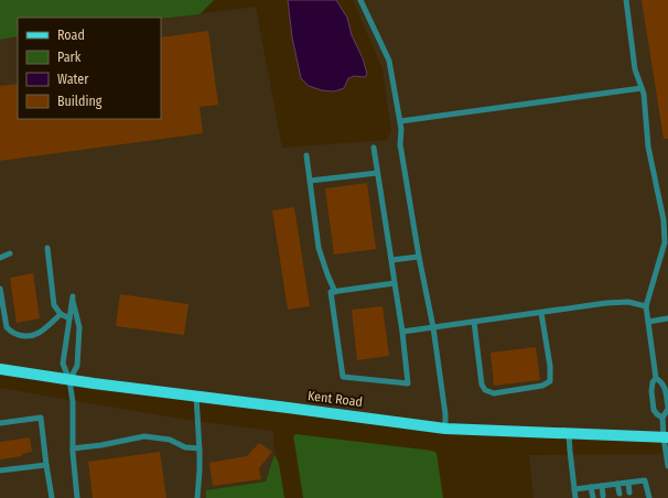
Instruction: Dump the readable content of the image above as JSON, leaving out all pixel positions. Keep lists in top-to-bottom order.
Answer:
{
  "streets": {
    "main road": ["Kent Road"]
  },
  "legend": [
    "Road",
    "Park",
    "Water",
    "Building"
  ]
}
